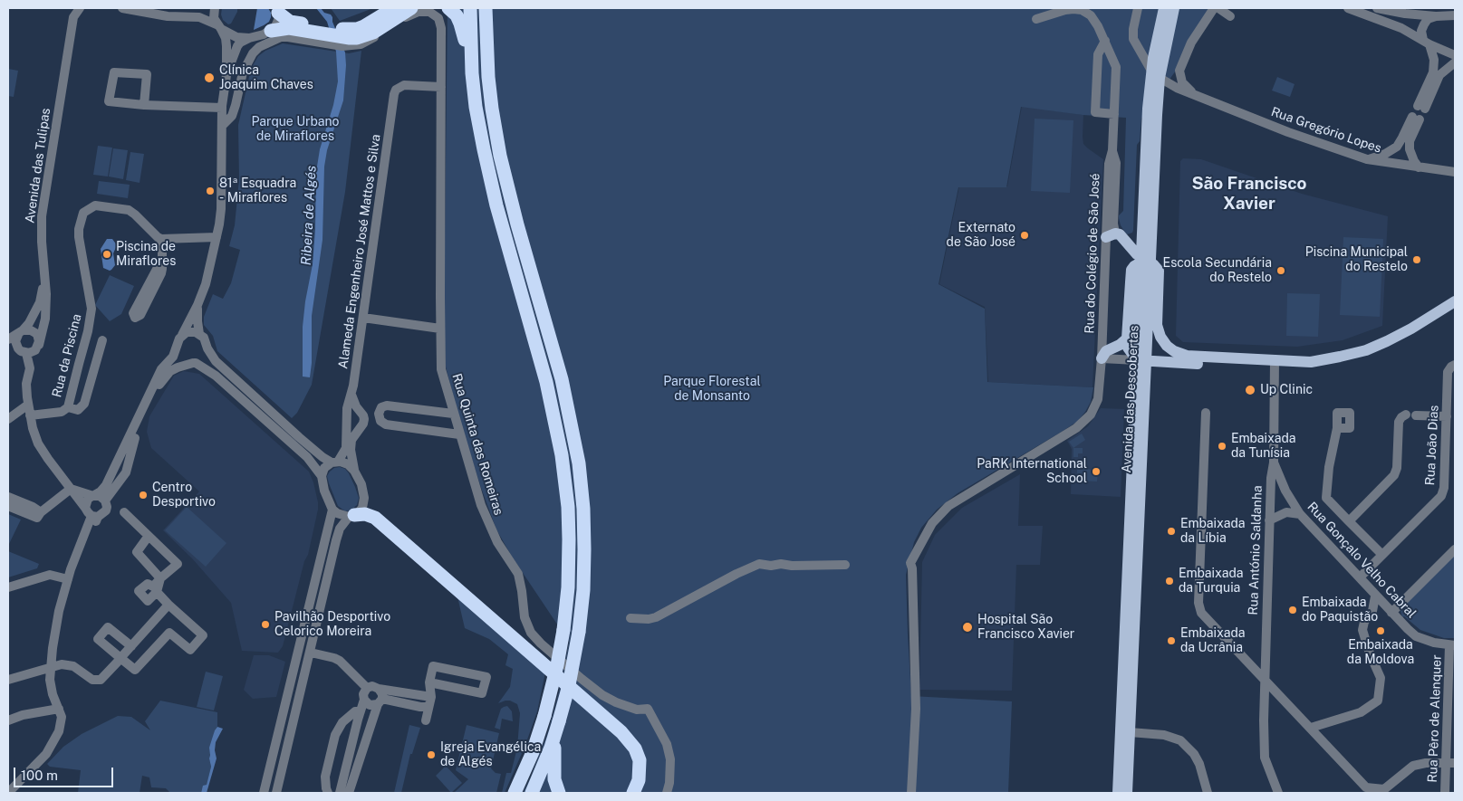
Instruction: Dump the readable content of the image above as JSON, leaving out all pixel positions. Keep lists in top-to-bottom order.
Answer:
{
  "streets": {
    "main road": ["Avenida das Descobertas"],
    "street": [
      "Rua Gregório Lopes",
      "Avenida das Tulipas",
      "Alameda Engenheiro José Mattos e Silva",
      "Rua do Colégio de São José",
      "Rua da Piscina",
      "Rua Quinta das Romeiras",
      "Rua João Dias",
      "Rua António Saldanha",
      "Rua Gonçalo Velho Cabral",
      "Rua Pêro de Alenquer"
    ]
  },
  "crossings": [
    ["Rua Gregório Lopes", "Avenida das Descobertas"],
    ["Avenida das Tulipas", "Rua da Piscina"],
    ["Alameda Engenheiro José Mattos e Silva", "Rua Quinta das Romeiras"],
    ["Rua João Dias", "Rua Gonçalo Velho Cabral"],
    ["Rua António Saldanha", "Rua Gonçalo Velho Cabral"],
    ["Rua Gonçalo Velho Cabral", "Rua Pêro de Alenquer"]
  ],
  "districts": ["São Francisco Xavier"],
  "water": ["Ribeira de Algés"],
  "parks": ["Parque Urbano de Miraflores", "Parque Florestal de Monsanto"],
  "places": [
    "Clínica Joaquim Chaves",
    "81ª Esquadra - Miraflores",
    "Externato de São José",
    "Piscina de Miraflores",
    "Piscina Municipal do Restelo",
    "Escola Secundária do Restelo",
    "Up Clinic",
    "Embaixada da Tunísia",
    "PaRK International School",
    "Centro Desportivo",
    "Embaixada da Líbia",
    "Embaixada da Turquia",
    "Embaixada do Paquistão",
    "Pavilhão Desportivo Celorico Moreira",
    "Hospital São Francisco Xavier",
    "Embaixada da Moldova",
    "Embaixada da Ucrânia",
    "Igreja Evangélica de Algés"
  ],
  "scale_bar": "100 m"
}
